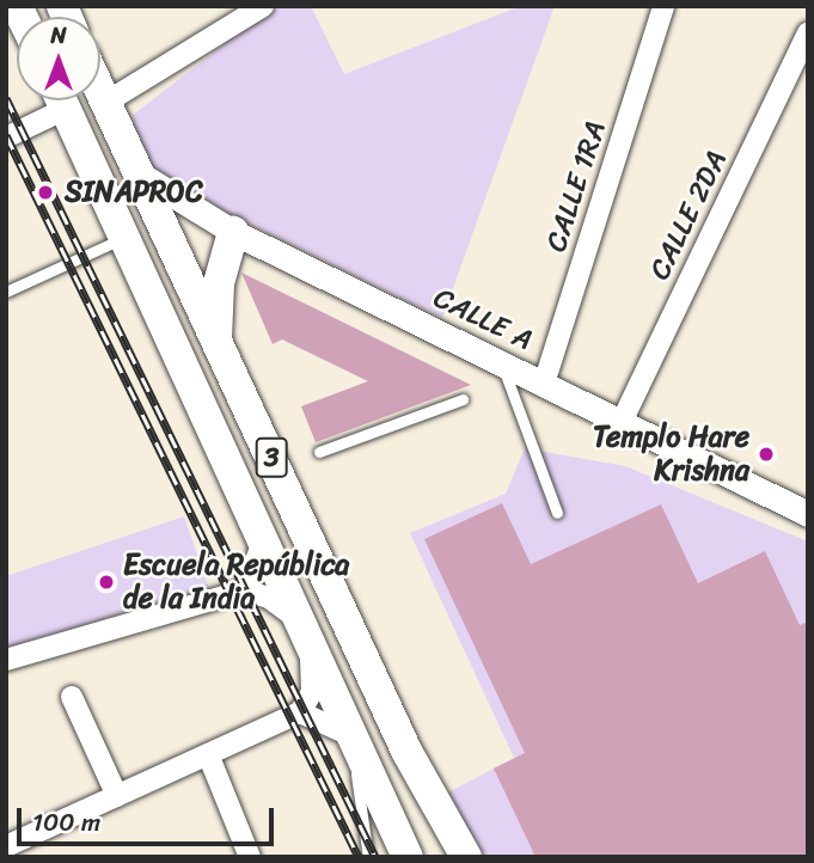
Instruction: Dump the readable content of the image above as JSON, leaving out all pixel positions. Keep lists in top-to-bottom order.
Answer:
{
  "streets": {
    "main road": ["3"],
    "street": ["CALLE 1RA", "CALLE 2DA", "CALLE A"]
  },
  "crossings": [
    ["CALLE 1RA", "CALLE A"],
    ["CALLE 2DA", "CALLE A"],
    ["CALLE A", "3"]
  ],
  "places": ["SINAPROC", "Templo Hare Krishna", "Escuela República de la India"],
  "scale_bar": "100 m",
  "north": "top"
}
